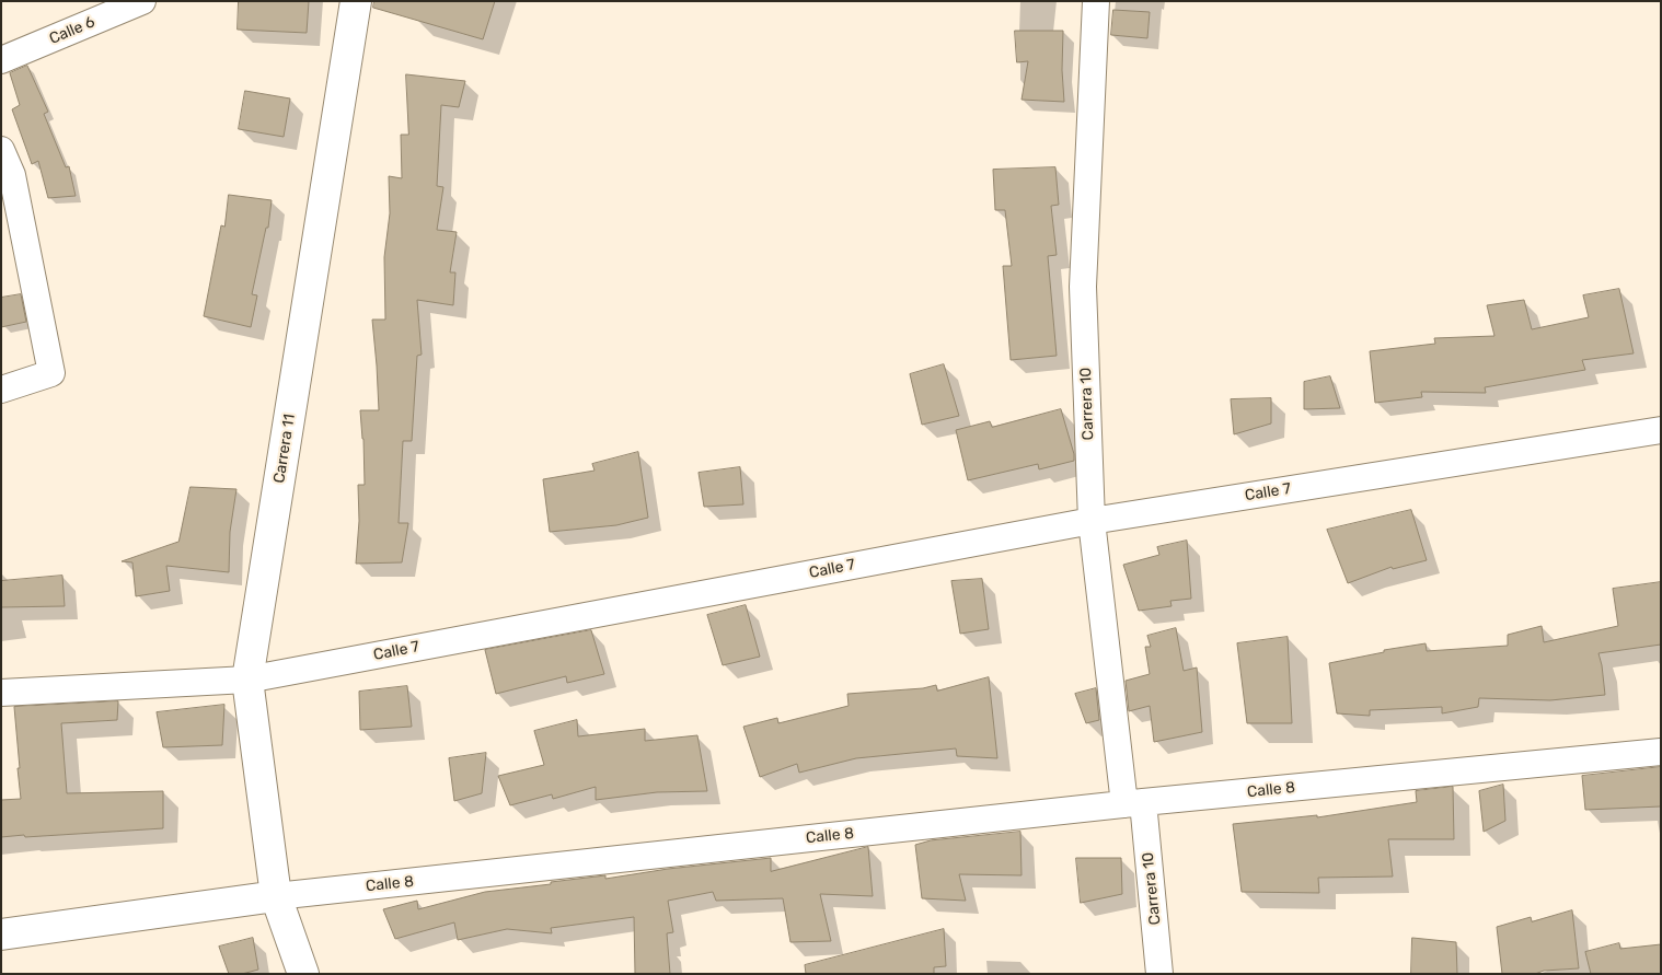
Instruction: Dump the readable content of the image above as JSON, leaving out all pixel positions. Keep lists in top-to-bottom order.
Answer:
{
  "streets": {
    "street": [
      "Calle 6",
      "Carrera 10",
      "Carrera 11",
      "Calle 7",
      "Calle 8"
    ]
  },
  "crossings": [
    ["Carrera 10", "Calle 7"],
    ["Carrera 10", "Calle 8"],
    ["Carrera 11", "Calle 7"],
    ["Carrera 11", "Calle 8"]
  ]
}
